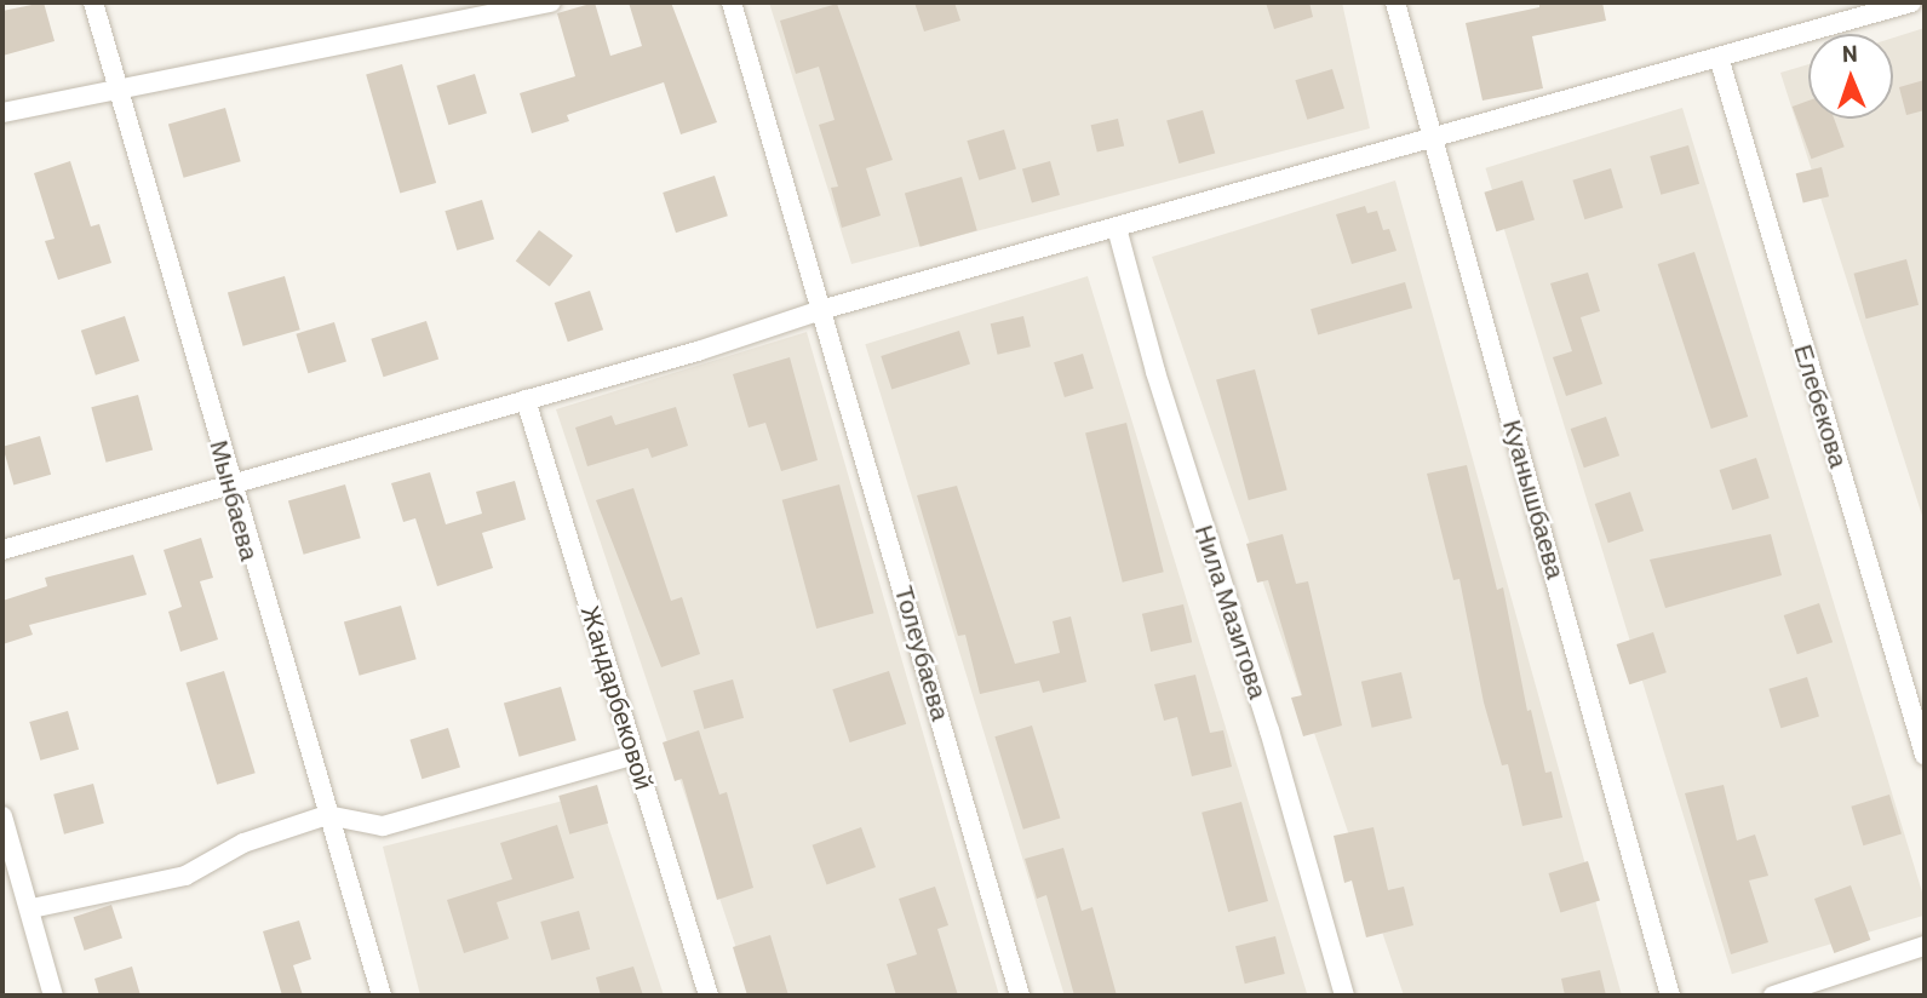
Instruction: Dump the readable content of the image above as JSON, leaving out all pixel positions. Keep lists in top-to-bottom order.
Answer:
{
  "streets": {
    "street": [
      "Елебекова",
      "Куанышбаева",
      "Мынбаева",
      "Нила Мазитова",
      "Толеубаева",
      "Жандарбековой"
    ]
  },
  "north": "top"
}
